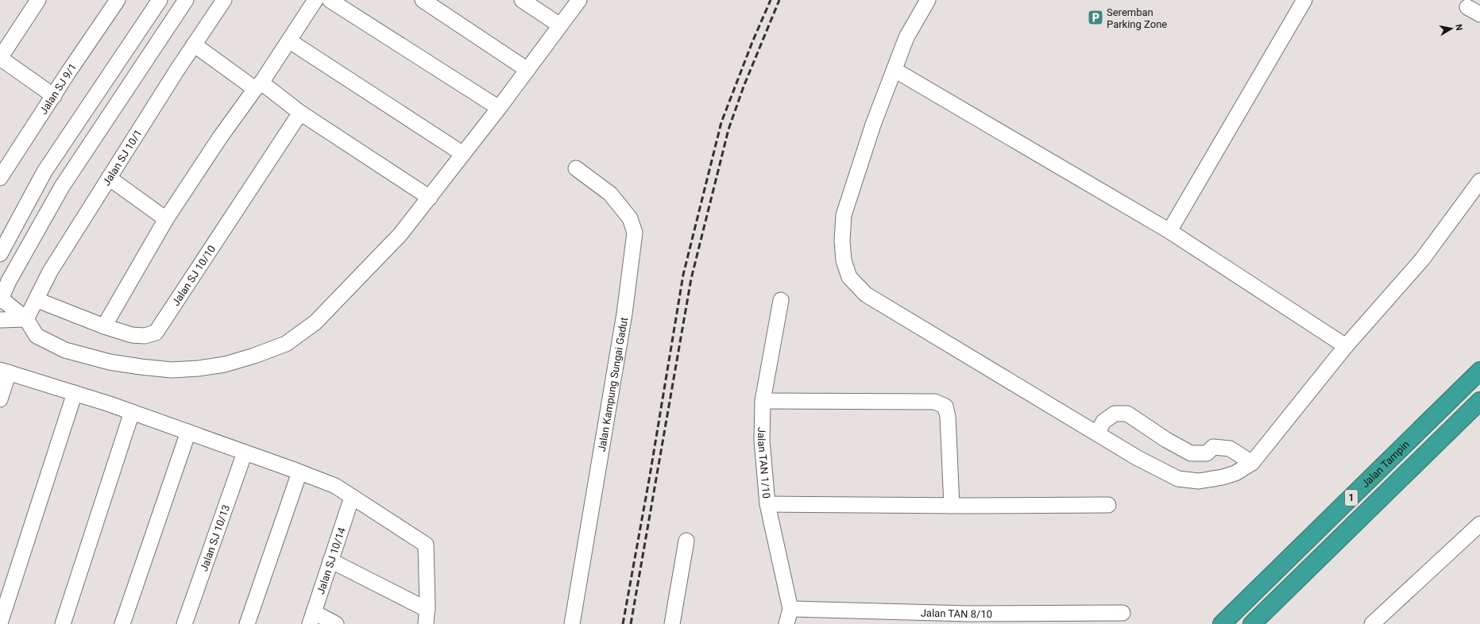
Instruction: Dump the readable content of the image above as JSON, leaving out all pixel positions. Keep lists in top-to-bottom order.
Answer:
{
  "streets": {
    "highway": ["Jalan Tampin", "1"],
    "street": [
      "Jalan SJ 9/1",
      "Jalan SJ 10/1",
      "Jalan SJ 10/10",
      "Jalan Kampung Sungai Gadut",
      "Jalan TAN 1/10",
      "Jalan SJ 10/13",
      "Jalan SJ 10/14",
      "Jalan TAN 8/10"
    ]
  },
  "crossings": [
    ["Jalan SJ 10/1", "Jalan SJ 10/10"],
    ["Jalan TAN 1/10", "Jalan TAN 8/10"]
  ],
  "places": {
    "parking": ["Seremban Parking Zone"]
  },
  "north": "right"
}
